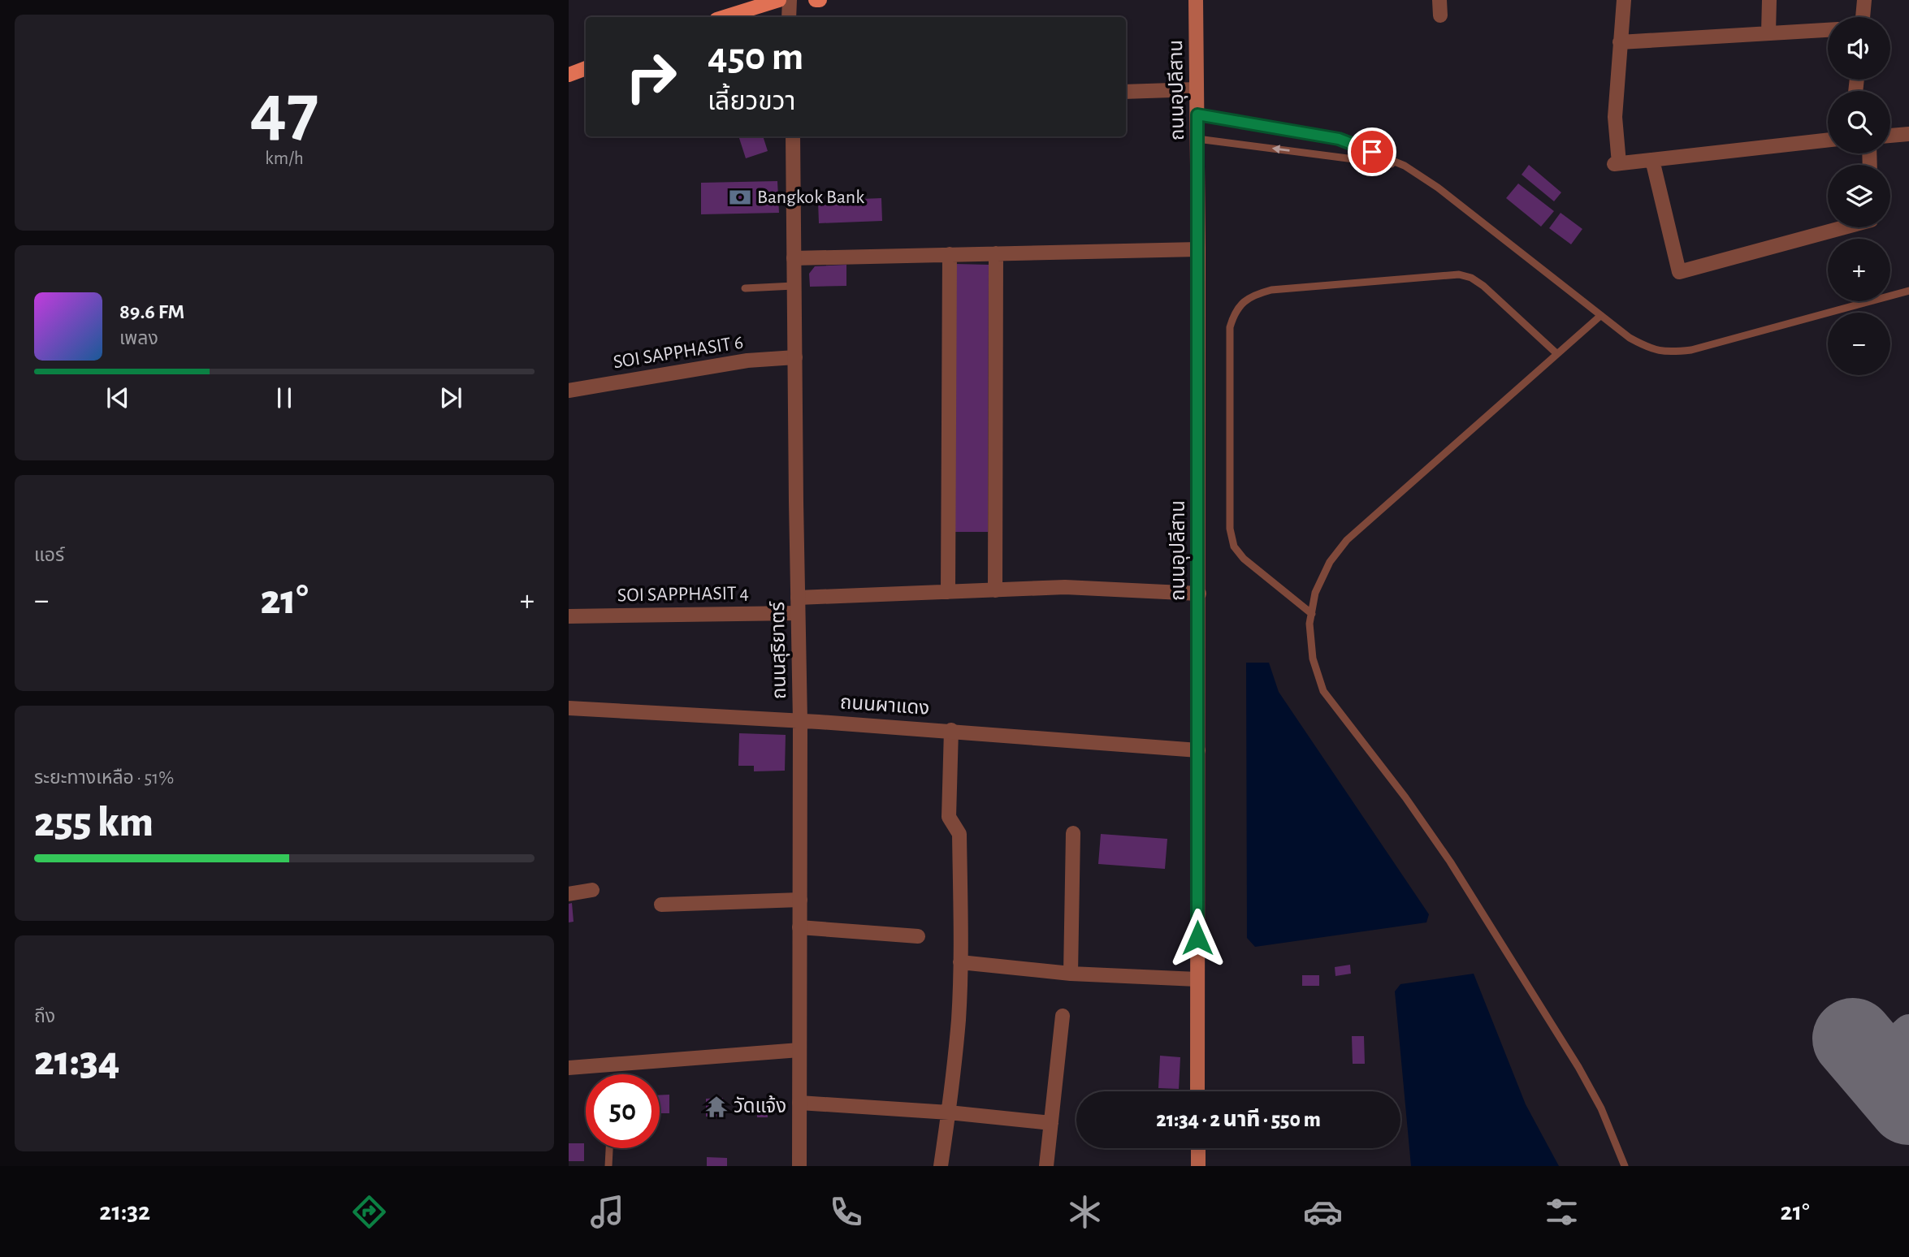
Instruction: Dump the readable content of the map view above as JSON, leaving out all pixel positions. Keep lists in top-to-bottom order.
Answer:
{
  "streets": {
    "main road": ["ถนนอุปลีสาน"],
    "street": [
      "SOI SAPPHASIT 6",
      "SOI SAPPHASIT 4",
      "ถนนสุริยาตร์",
      "ถนนผาแดง"
    ]
  },
  "crossings": [
    ["ถนนอุปลีสาน", "ถนนผาแดง"],
    ["SOI SAPPHASIT 6", "ถนนสุริยาตร์"],
    ["SOI SAPPHASIT 4", "ถนนสุริยาตร์"],
    ["ถนนสุริยาตร์", "ถนนผาแดง"]
  ],
  "places": {
    "bank": ["Bangkok Bank"],
    "temple": ["วัดแจ้ง"]
  },
  "page": {
    "tile": [
      ["47", "km/h"],
      "แอร์",
      ["ระยะทางเหลือ · 51%", "255 km"],
      ["ถึง", "21:34"]
    ],
    "map_buttons": ["+", "−"],
    "turn": ["450 m", "เลี้ยวขวา"],
    "song": ["89.6 FM", "เพลง"],
    "heat": ["−", "21°", "+"],
    "limit": "50",
    "trip": "21:34 · 2 นาที · 550 m",
    "tabs": ["21:32", "21°"]
  }
}
